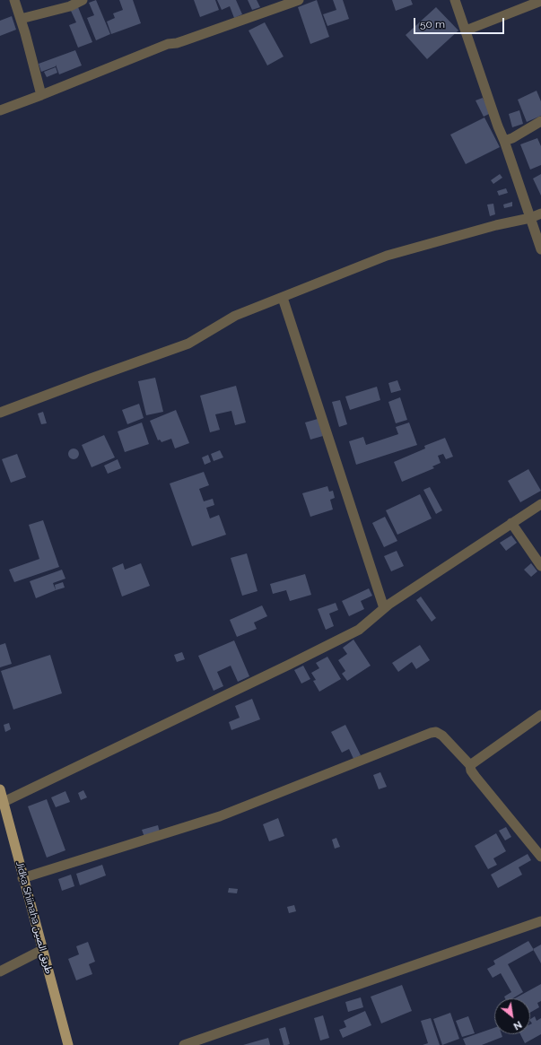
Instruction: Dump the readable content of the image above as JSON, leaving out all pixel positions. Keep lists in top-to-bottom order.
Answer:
{
  "streets": {
    "main road": ["Jidka Shiinaha طريق الصين"]
  },
  "scale_bar": "50 m",
  "north": "bottom right"
}
